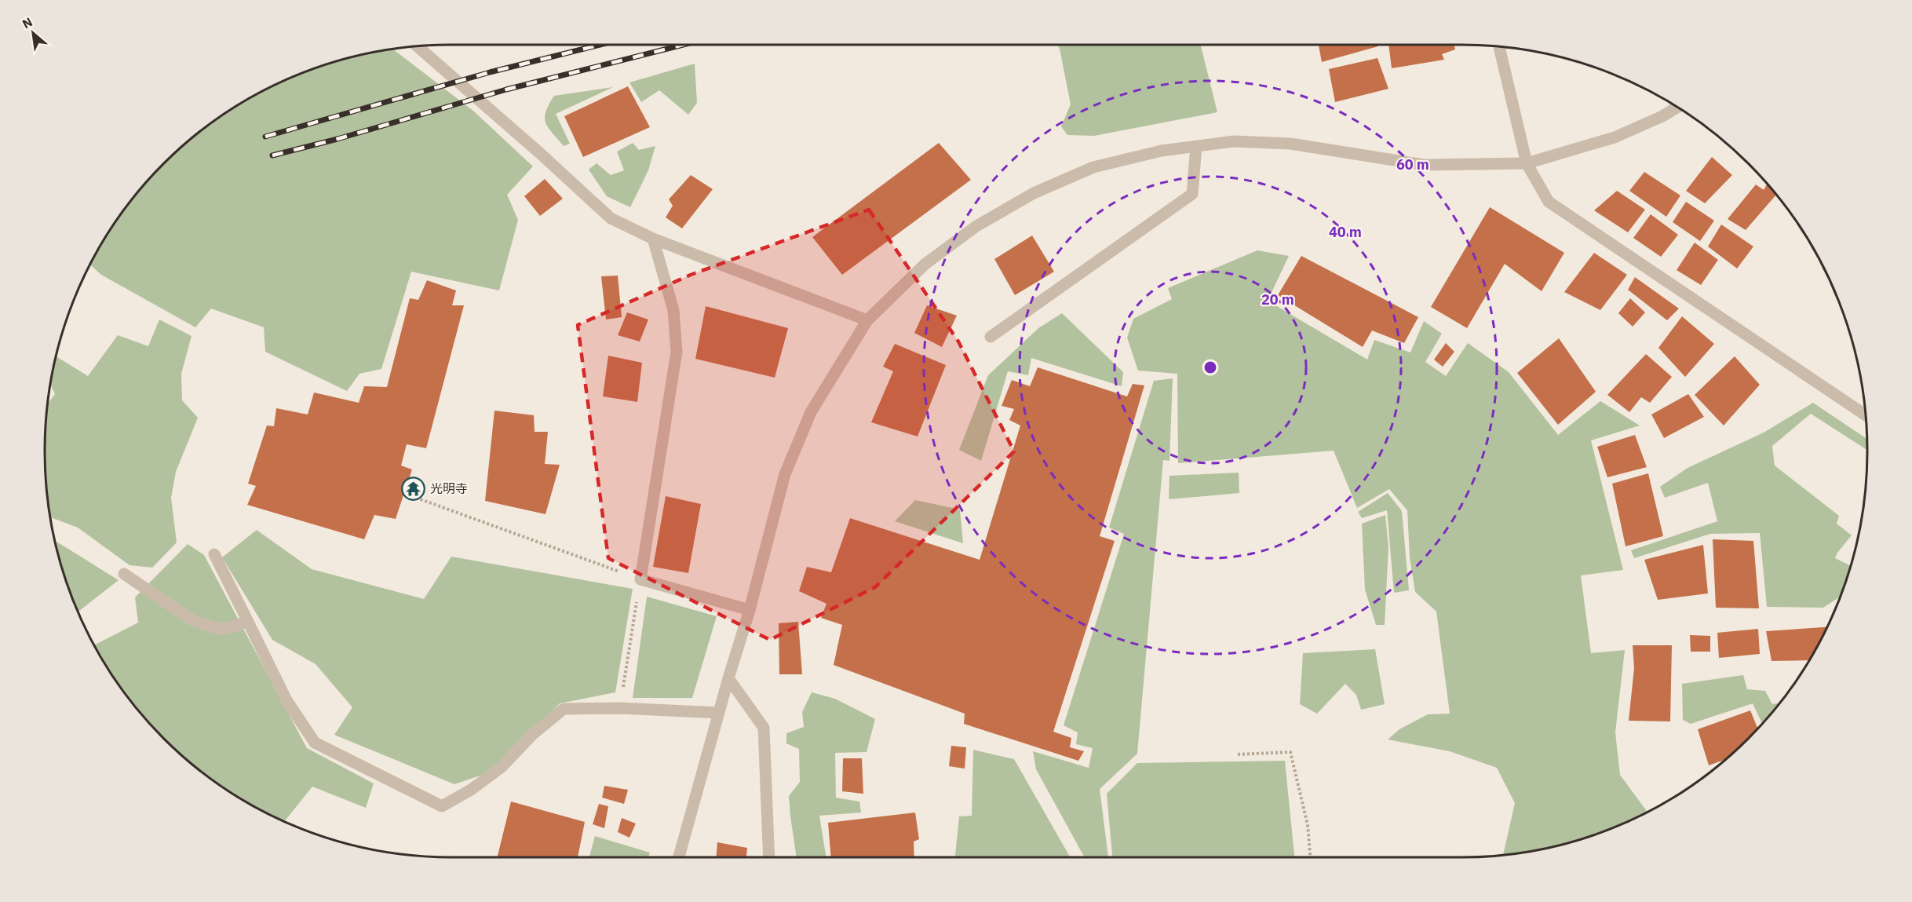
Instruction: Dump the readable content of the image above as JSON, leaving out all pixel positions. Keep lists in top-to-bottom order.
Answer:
{
  "places": {
    "temple": ["光明寺"]
  },
  "north": "top left",
  "rings": ["60 m", "40 m", "20 m"]
}
